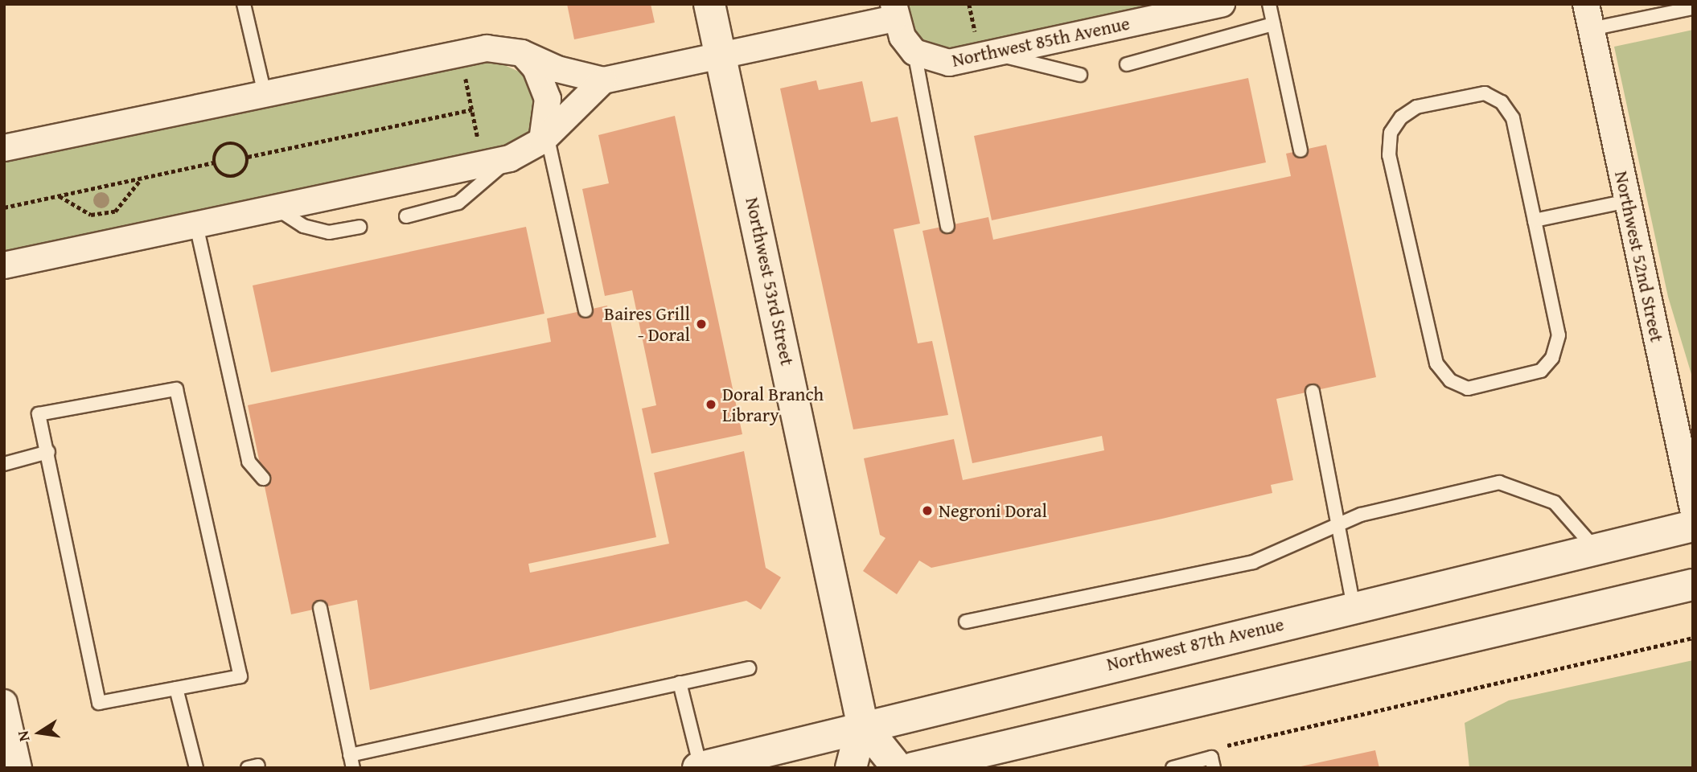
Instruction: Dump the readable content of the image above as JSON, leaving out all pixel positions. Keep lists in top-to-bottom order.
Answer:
{
  "streets": {
    "main road": ["Northwest 53rd Street", "Northwest 87th Avenue"],
    "street": ["Northwest 85th Avenue", "Northwest 52nd Street"]
  },
  "crossings": [
    ["Northwest 53rd Street", "Northwest 87th Avenue"]
  ],
  "places": ["Baires Grill - Doral", "Doral Branch Library", "Negroni Doral"],
  "north": "left"
}
